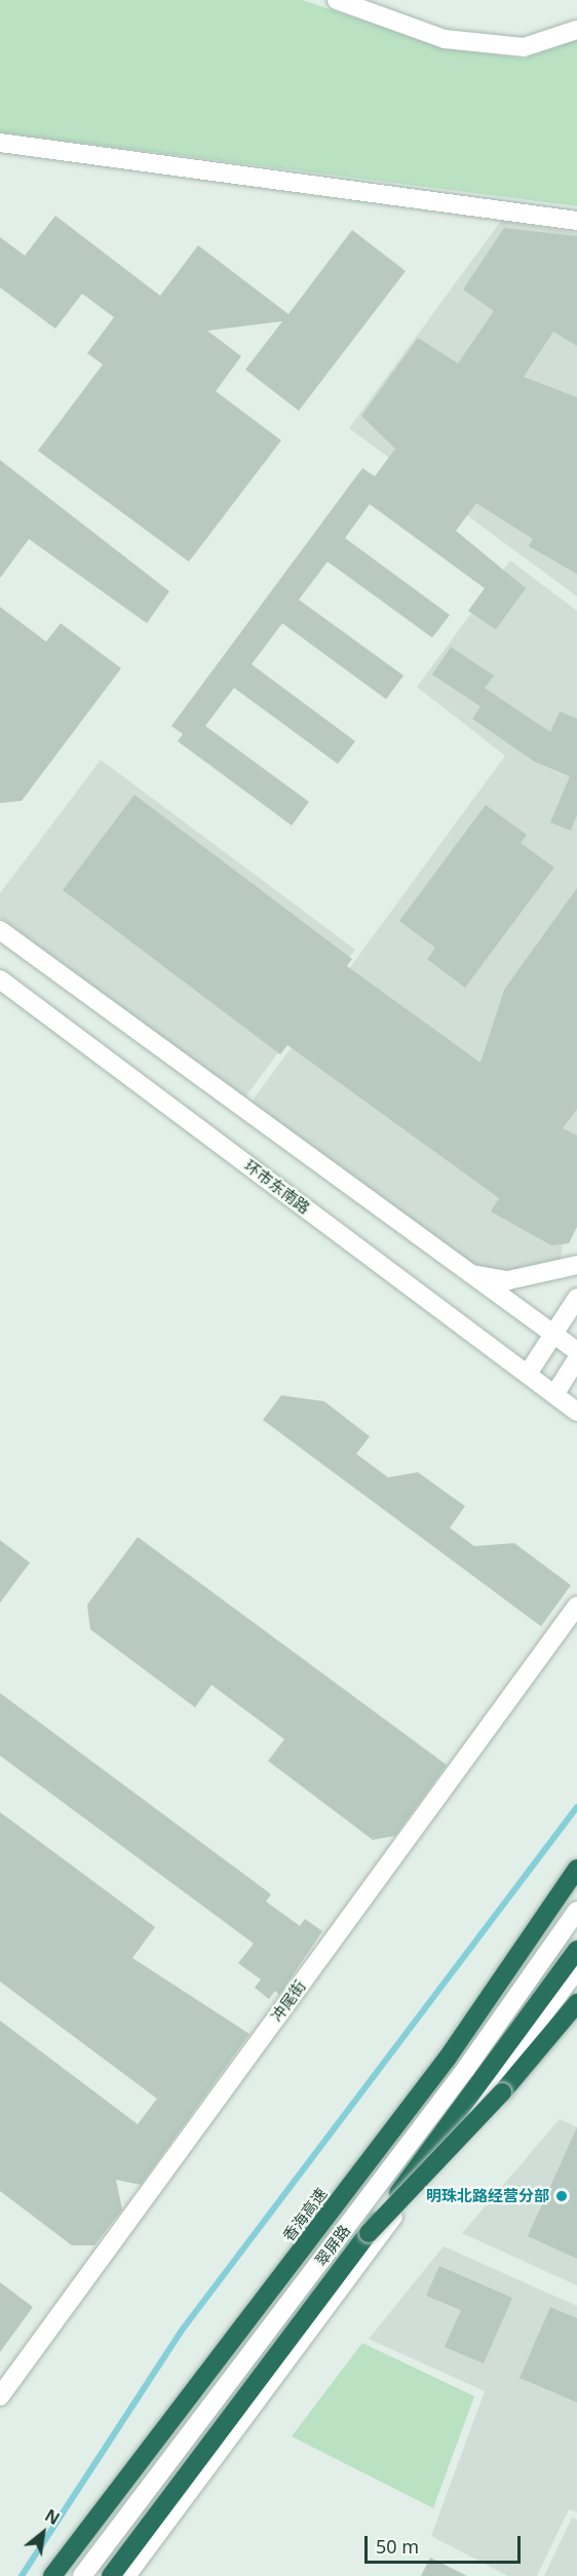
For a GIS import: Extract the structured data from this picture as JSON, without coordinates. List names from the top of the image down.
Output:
{
  "streets": {
    "highway": ["香海高速"],
    "main road": ["环市东南路", "冲尾街", "翠屏路"]
  },
  "places": ["明珠北路经营分部"],
  "scale_bar": "50 m",
  "north": "top right"
}
